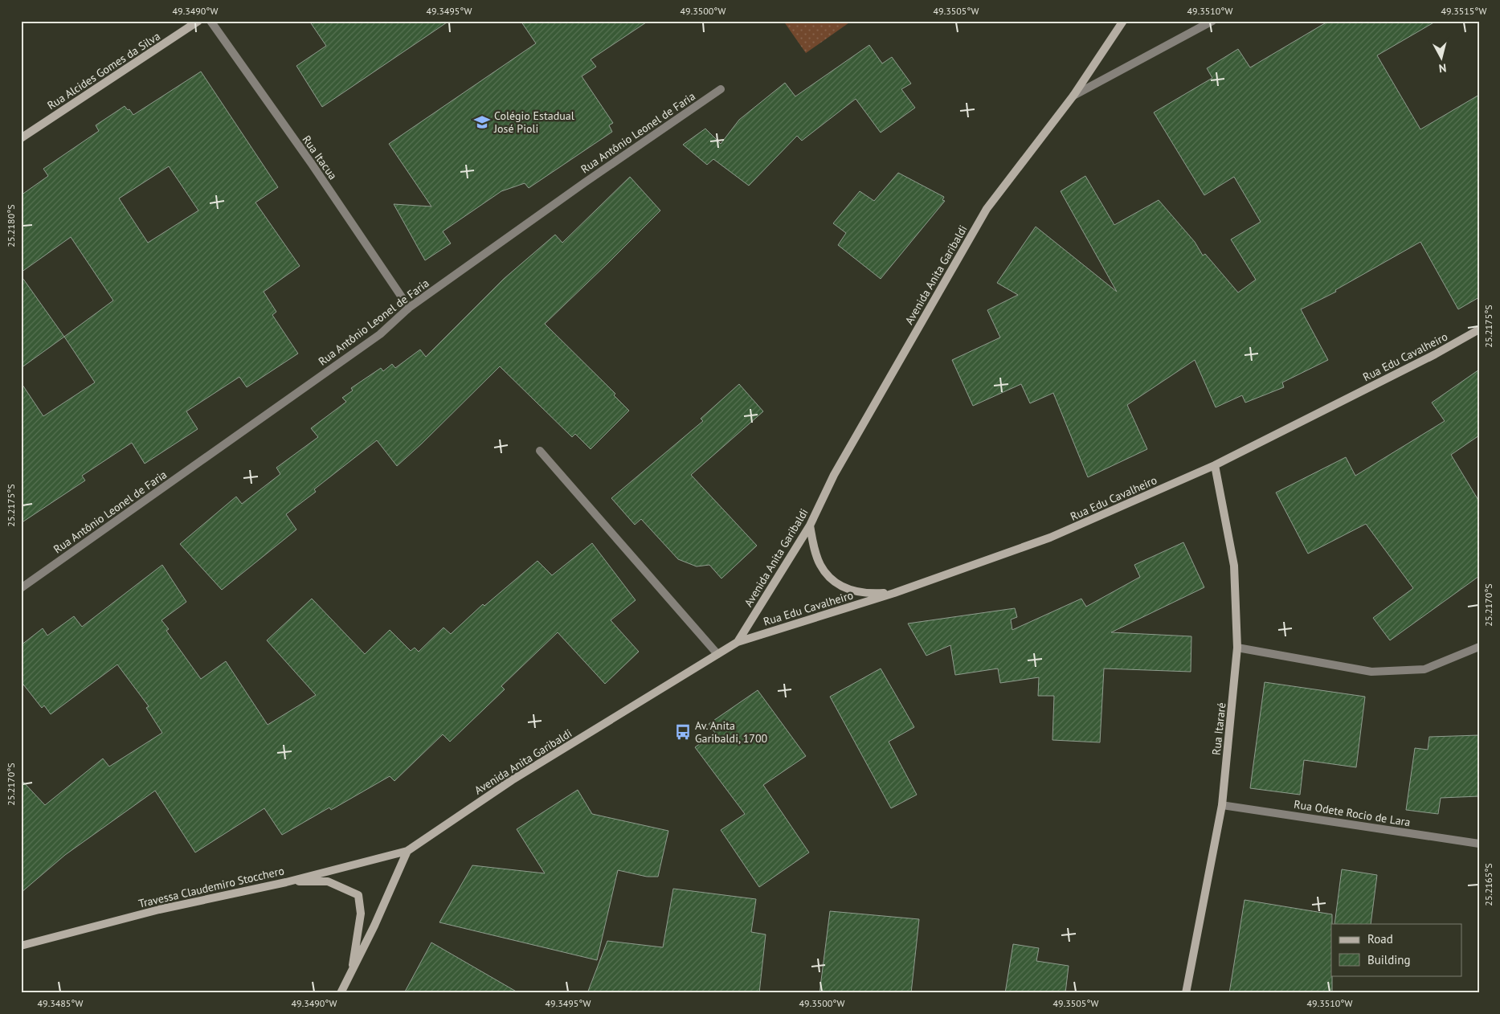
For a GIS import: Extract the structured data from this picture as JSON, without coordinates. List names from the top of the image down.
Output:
{
  "streets": {
    "street": [
      "Rua Alcides Gomes da Silva",
      "Rua Antônio Leonel de Faria",
      "Rua Itacua",
      "Avenida Anita Garibaldi",
      "Rua Edu Cavalheiro",
      "Rua Itararé",
      "Rua Odete Rocio de Lara",
      "Travessa Claudemiro Stocchero"
    ]
  },
  "crossings": [
    ["Rua Antônio Leonel de Faria", "Rua Itacua"],
    ["Avenida Anita Garibaldi", "Rua Edu Cavalheiro"],
    ["Avenida Anita Garibaldi", "Travessa Claudemiro Stocchero"],
    ["Rua Edu Cavalheiro", "Rua Itararé"],
    ["Rua Itararé", "Rua Odete Rocio de Lara"]
  ],
  "places": {
    "school or university": ["Colégio Estadual José Pioli"],
    "bus stop": ["Av. Anita Garibaldi, 1700"]
  },
  "legend": ["Road", "Building"],
  "north": "bottom",
  "coordinates": [
    "49.3490°W",
    "49.3495°W",
    "49.3500°W",
    "49.3505°W",
    "49.3510°W",
    "49.3515°W",
    "25.2180°S",
    "25.2175°S",
    "25.2170°S",
    "25.2165°S",
    "49.3485°W"
  ]
}
